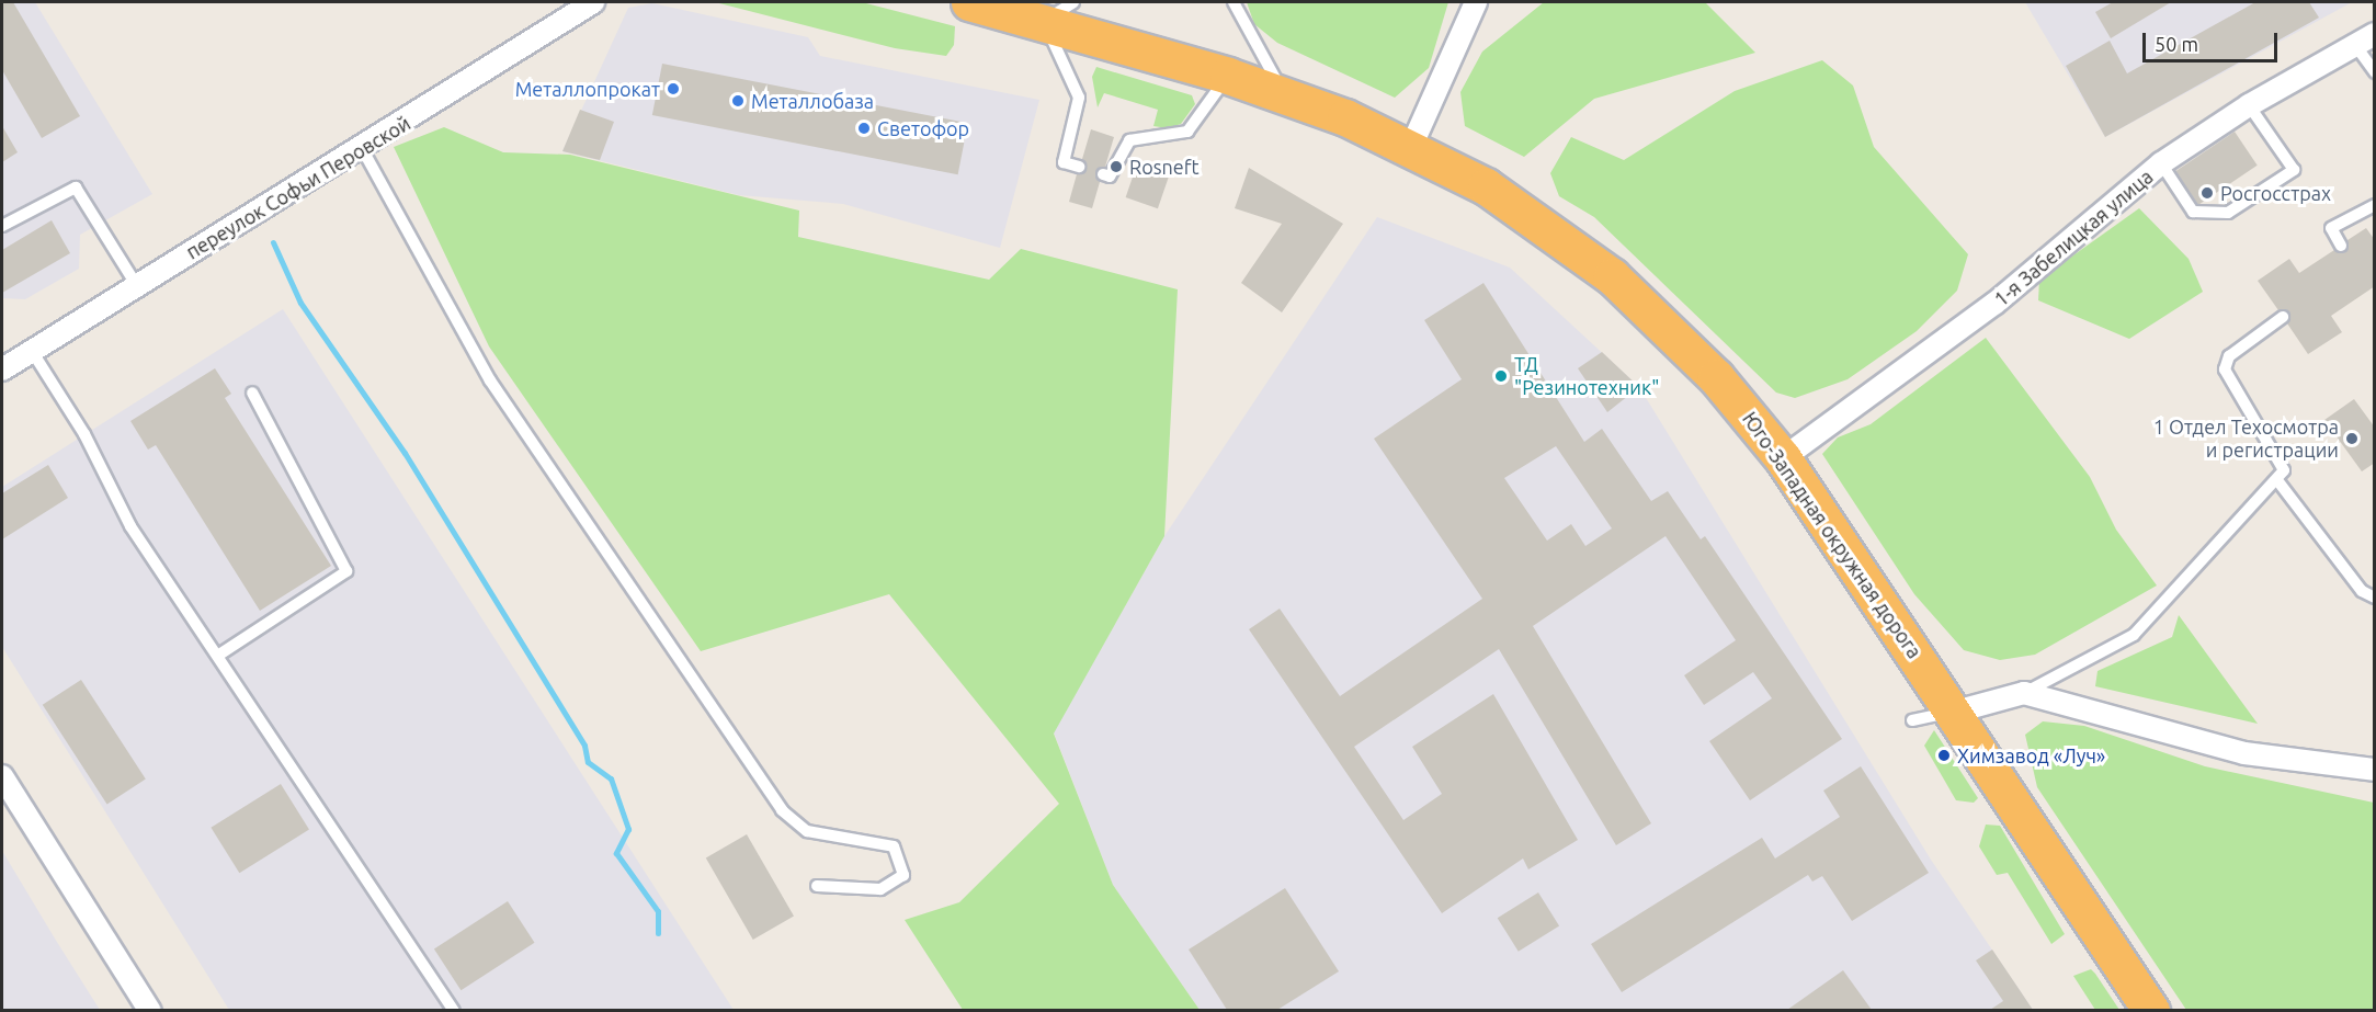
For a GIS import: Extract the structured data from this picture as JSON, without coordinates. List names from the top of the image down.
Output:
{
  "streets": {
    "highway": ["Юго-Западная окружная дорога"],
    "street": ["переулок Софьи Перовской", "1-я Забелицкая улица"]
  },
  "crossings": [
    ["1-я Забелицкая улица", "Юго-Западная окружная дорога"]
  ],
  "places": [
    "Металлопрокат",
    "Металлобаза",
    "Светофор",
    "Rosneft",
    "Росгосстрах",
    "ТД \"Резинотехник\"",
    "1 Отдел Техосмотра и регистрации",
    "Химзавод «Луч»"
  ],
  "scale_bar": "50 m"
}
